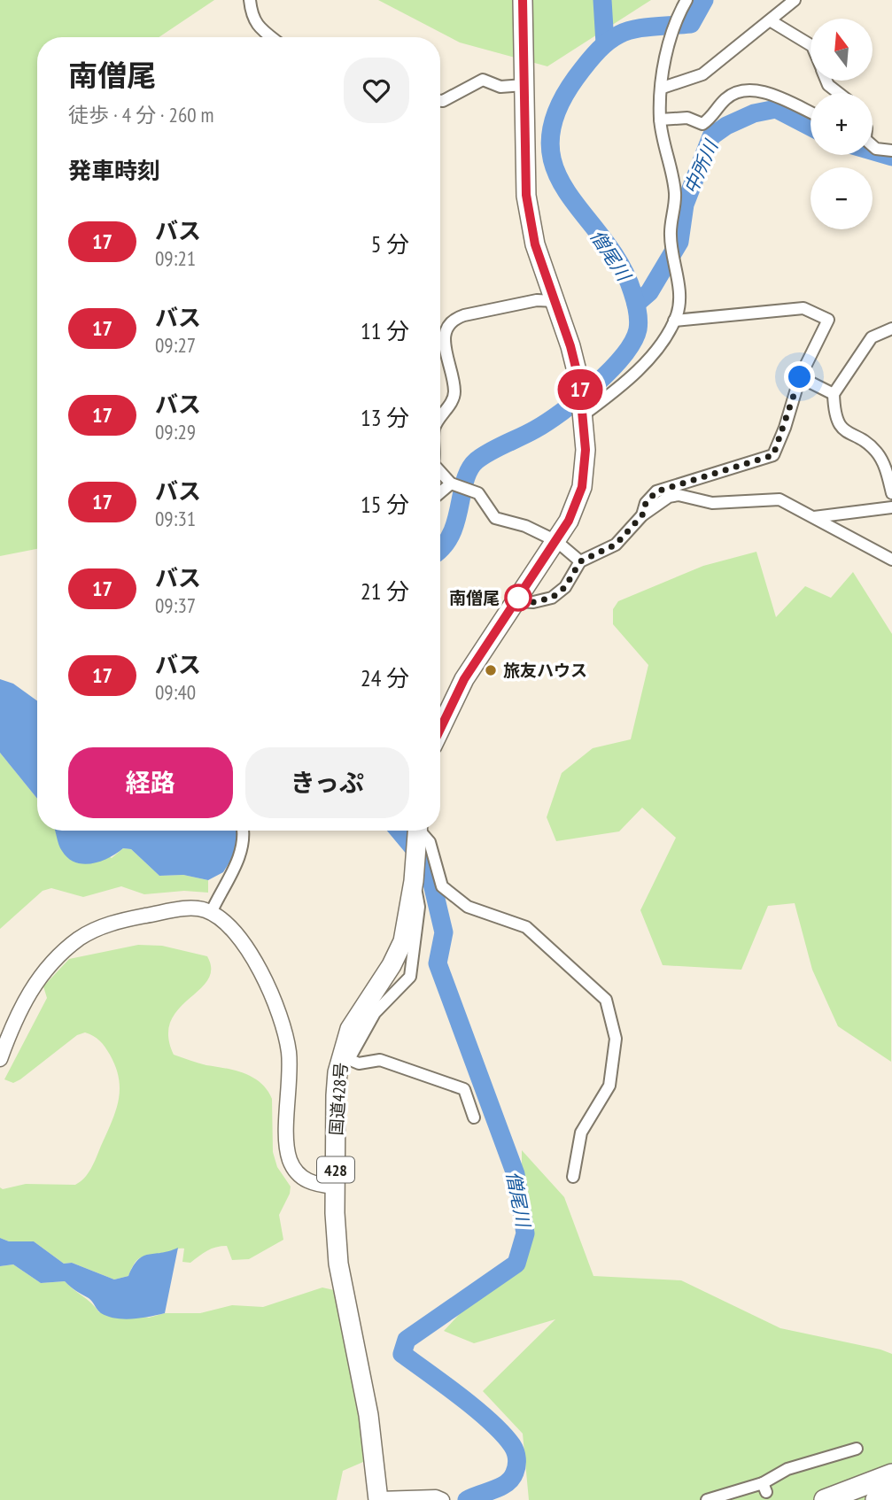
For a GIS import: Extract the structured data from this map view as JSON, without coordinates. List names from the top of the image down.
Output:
{
  "streets": {
    "highway": ["国道428号", "428"]
  },
  "water": ["中所川", "僧尾川"],
  "places": ["南僧尾", "旅友ハウス"],
  "lines": ["bus line 17"],
  "north": "top",
  "page": {
    "on_map": "17",
    "map_buttons": ["+", "−"],
    "heading": [
      ["南僧尾", "徒歩 · 4 分 · 260 m"],
      "発車時刻"
    ],
    "list": [
      {
        "mark": "17",
        "name": "バス",
        "note": "09:21",
        "value": "5 分"
      },
      {
        "mark": "17",
        "name": "バス",
        "note": "09:27",
        "value": "11 分"
      },
      {
        "mark": "17",
        "name": "バス",
        "note": "09:29",
        "value": "13 分"
      },
      {
        "mark": "17",
        "name": "バス",
        "note": "09:31",
        "value": "15 分"
      },
      {
        "mark": "17",
        "name": "バス",
        "note": "09:37",
        "value": "21 分"
      },
      {
        "mark": "17",
        "name": "バス",
        "note": "09:40",
        "value": "24 分"
      }
    ],
    "buttons": ["経路", "きっぷ"]
  }
}
